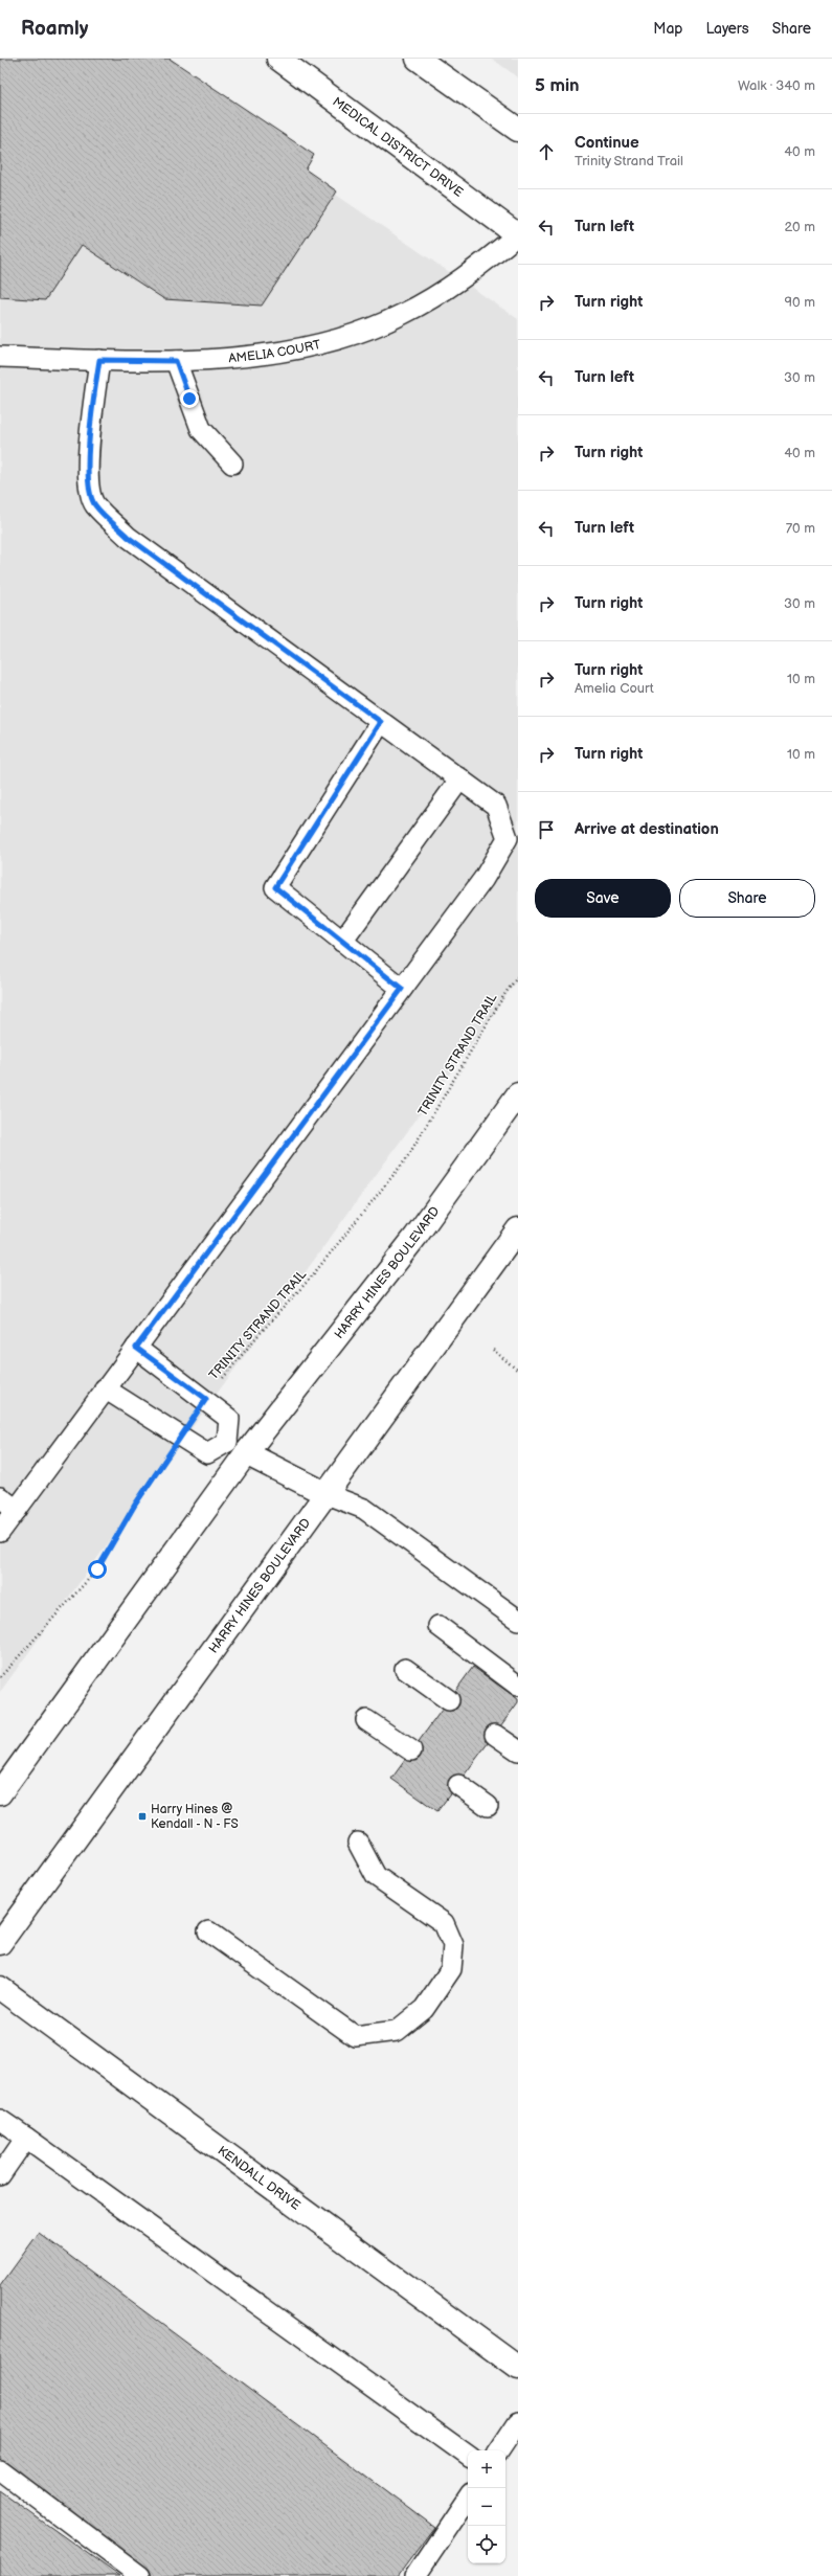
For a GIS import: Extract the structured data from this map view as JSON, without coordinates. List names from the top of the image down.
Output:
{
  "streets": {
    "main road": ["MEDICAL DISTRICT DRIVE", "HARRY HINES BOULEVARD", "KENDALL DRIVE"],
    "lane": ["AMELIA COURT"],
    "path": ["TRINITY STRAND TRAIL"]
  },
  "crossings": [
    ["MEDICAL DISTRICT DRIVE", "AMELIA COURT"]
  ],
  "places": {
    "transit": ["Harry Hines @ Kendall - N - FS"]
  },
  "page": {
    "header": "Roamly",
    "nav": ["Map", "Layers", "Share"],
    "heading": ["5 min", "Walk · 340 m"],
    "list": [
      ["Continue", "Trinity Strand Trail", "40 m"],
      ["Turn left", "20 m"],
      ["Turn right", "90 m"],
      ["Turn left", "30 m"],
      ["Turn right", "40 m"],
      ["Turn left", "70 m"],
      ["Turn right", "30 m"],
      ["Turn right", "Amelia Court", "10 m"],
      ["Turn right", "10 m"],
      "Arrive at destination"
    ],
    "buttons": ["Save", "Share"],
    "map_buttons": ["+", "−"]
  }
}
